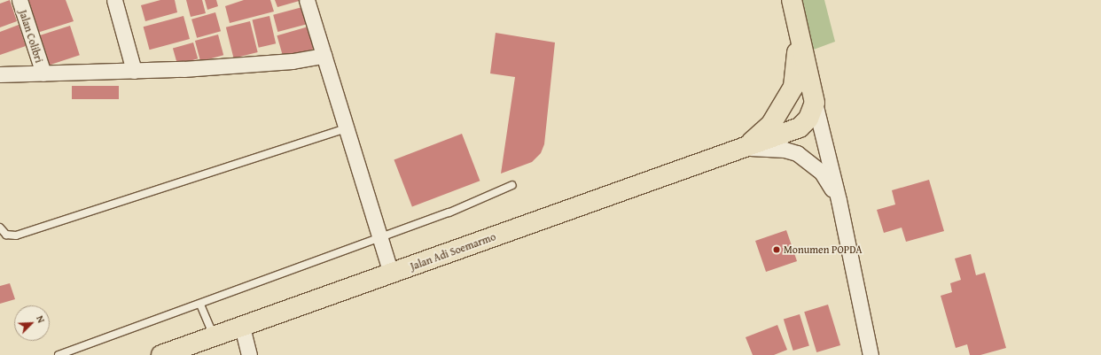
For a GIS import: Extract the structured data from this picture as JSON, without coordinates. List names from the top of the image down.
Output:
{
  "streets": {
    "highway": ["Jalan Adi Soemarmo"],
    "street": ["Jalan Colibri"]
  },
  "places": ["Monumen POPDA"],
  "north": "top right"
}
